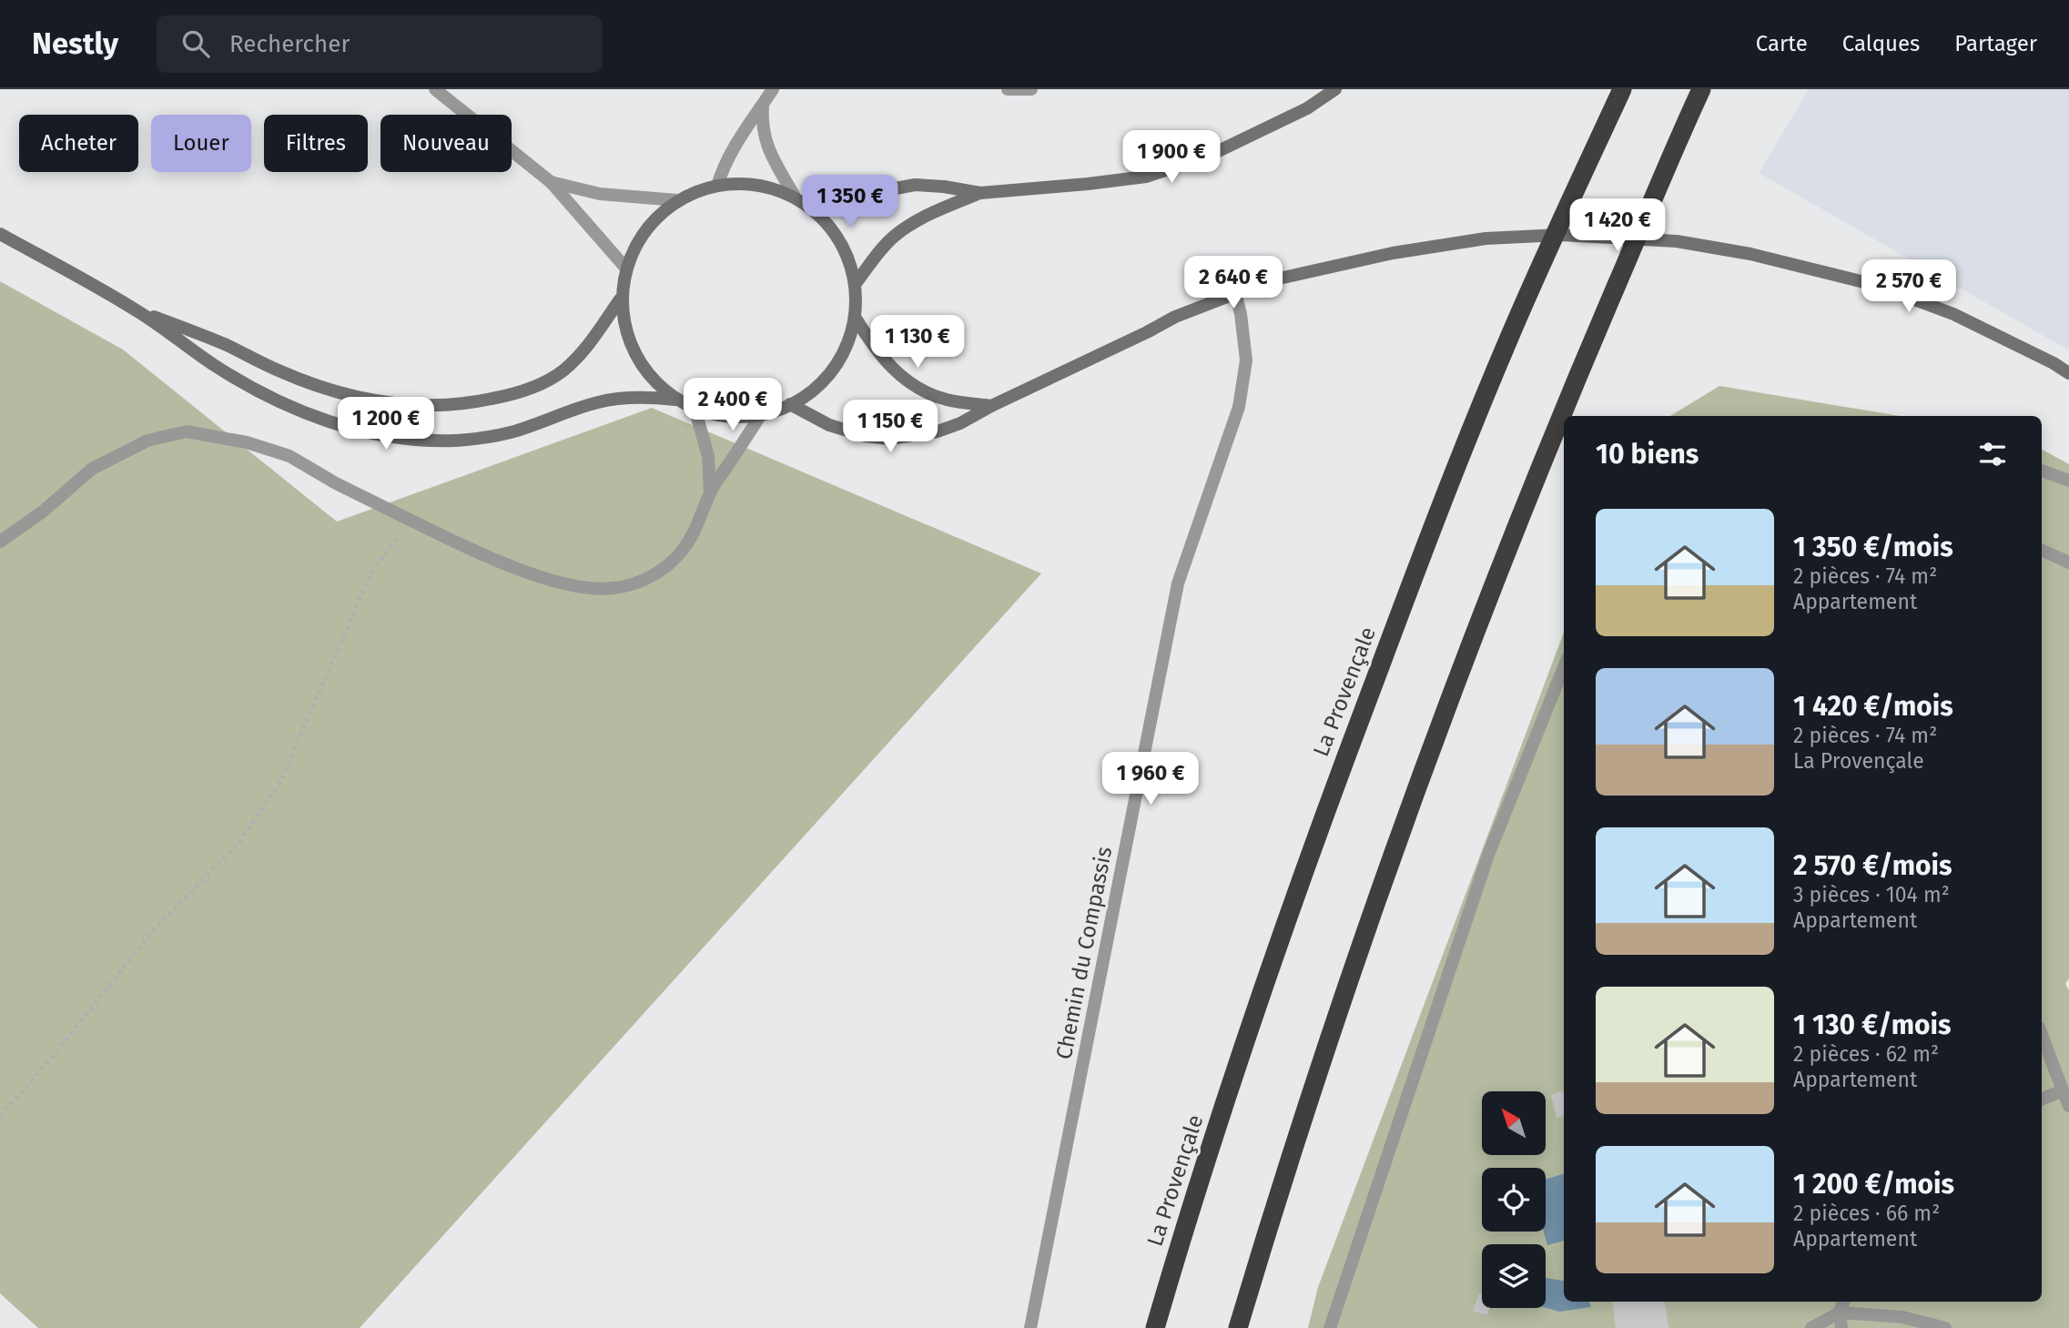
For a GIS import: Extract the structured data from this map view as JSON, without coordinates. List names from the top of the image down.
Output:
{
  "streets": {
    "highway": ["La Provençale"],
    "street": ["Chemin du Compassis"]
  },
  "north": "top left",
  "page": {
    "header": "Nestly",
    "search": "Rechercher",
    "nav": ["Carte", "Calques", "Partager"],
    "chip": [
      "Acheter",
      "Louer",
      "Filtres",
      "Nouveau"
    ],
    "price": [
      "1 900 €",
      "1 350 €",
      "1 420 €",
      "2 640 €",
      "2 570 €",
      "1 130 €",
      "2 400 €",
      "1 200 €",
      "1 150 €",
      "1 960 €"
    ],
    "heading": "10 biens",
    "list": [
      {
        "name": "1 350 €/mois",
        "note": "2 pièces · 74 m² · Appartement"
      },
      {
        "name": "1 420 €/mois",
        "note": "2 pièces · 74 m² · La Provençale"
      },
      {
        "name": "2 570 €/mois",
        "note": "3 pièces · 104 m² · Appartement"
      },
      {
        "name": "1 130 €/mois",
        "note": "2 pièces · 62 m² · Appartement"
      },
      {
        "name": "1 200 €/mois",
        "note": "2 pièces · 66 m² · Appartement"
      }
    ]
  }
}
